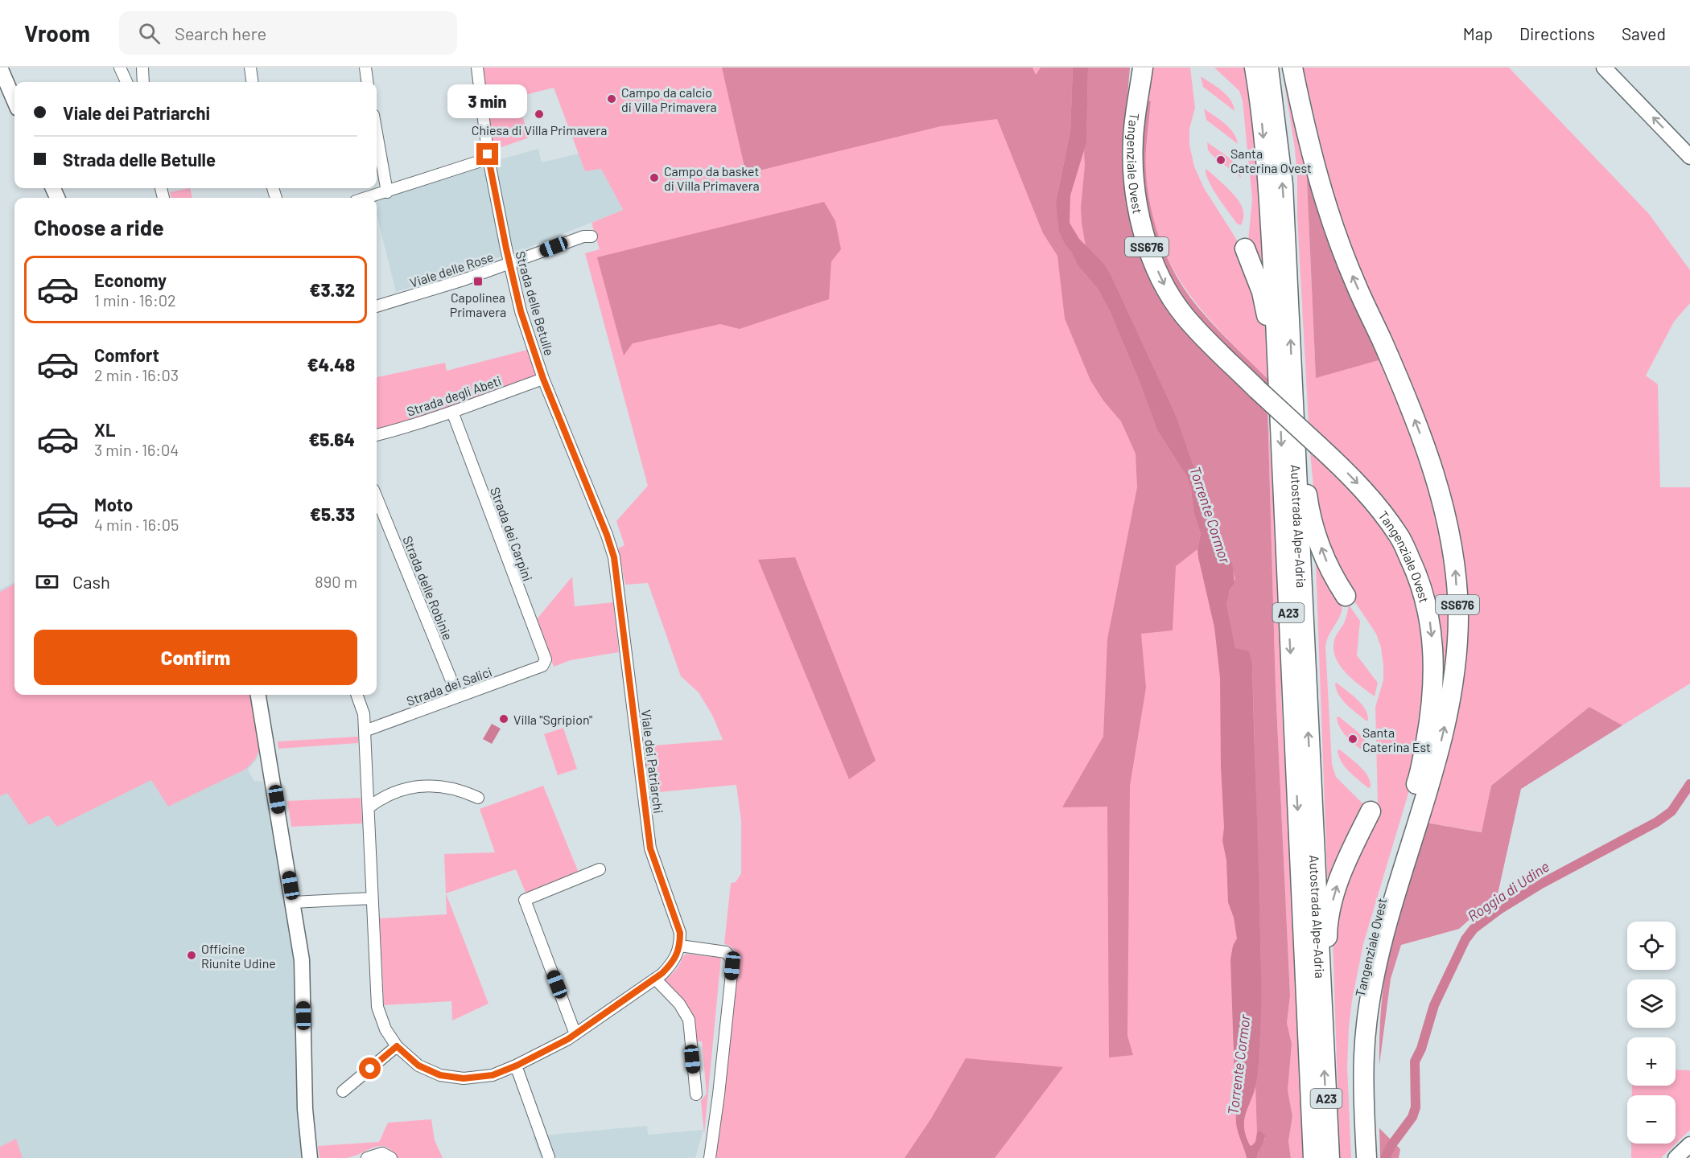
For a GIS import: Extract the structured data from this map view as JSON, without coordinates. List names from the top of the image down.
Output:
{
  "streets": {
    "highway": [
      "Tangenziale Ovest",
      "SS676",
      "Autostrada Alpe-Adria",
      "A23"
    ],
    "street": [
      "Viale delle Rose",
      "Strada delle Betulle",
      "Strada degli Abeti",
      "Strada dei Carpini",
      "Strada delle Robinie",
      "Strada dei Salici",
      "Viale dei Patriarchi"
    ]
  },
  "crossings": [
    ["Viale delle Rose", "Strada delle Betulle"],
    ["Strada delle Betulle", "Strada degli Abeti"],
    ["Strada delle Betulle", "Viale dei Patriarchi"],
    ["Strada degli Abeti", "Strada dei Carpini"],
    ["Strada dei Carpini", "Strada dei Salici"],
    ["Strada delle Robinie", "Strada dei Salici"]
  ],
  "water": ["Torrente Cormor", "Roggia di Udine"],
  "places": {
    "other": [
      "Campo da calcio di Villa Primavera",
      "Chiesa di Villa Primavera",
      "Santa Caterina Ovest",
      "Campo da basket di Villa Primavera",
      "Villa \"Sgripion\"",
      "Santa Caterina Est",
      "Officine Riunite Udine"
    ],
    "transit": ["Capolinea Primavera"]
  },
  "page": {
    "header": "Vroom",
    "search": "Search here",
    "nav": ["Map", "Directions", "Saved"],
    "banner": ["Viale dei Patriarchi", "Strada delle Betulle"],
    "bubble": "3 min",
    "heading": "Choose a ride",
    "list": [
      {
        "name": "Economy",
        "note": "1 min · 16:02",
        "value": "€3.32"
      },
      {
        "name": "Comfort",
        "note": "2 min · 16:03",
        "value": "€4.48"
      },
      {
        "name": "XL",
        "note": "3 min · 16:04",
        "value": "€5.64"
      },
      {
        "name": "Moto",
        "note": "4 min · 16:05",
        "value": "€5.33"
      }
    ],
    "pay": ["Cash", "890 m"],
    "buttons": "Confirm",
    "map_buttons": ["+", "−"]
  }
}
